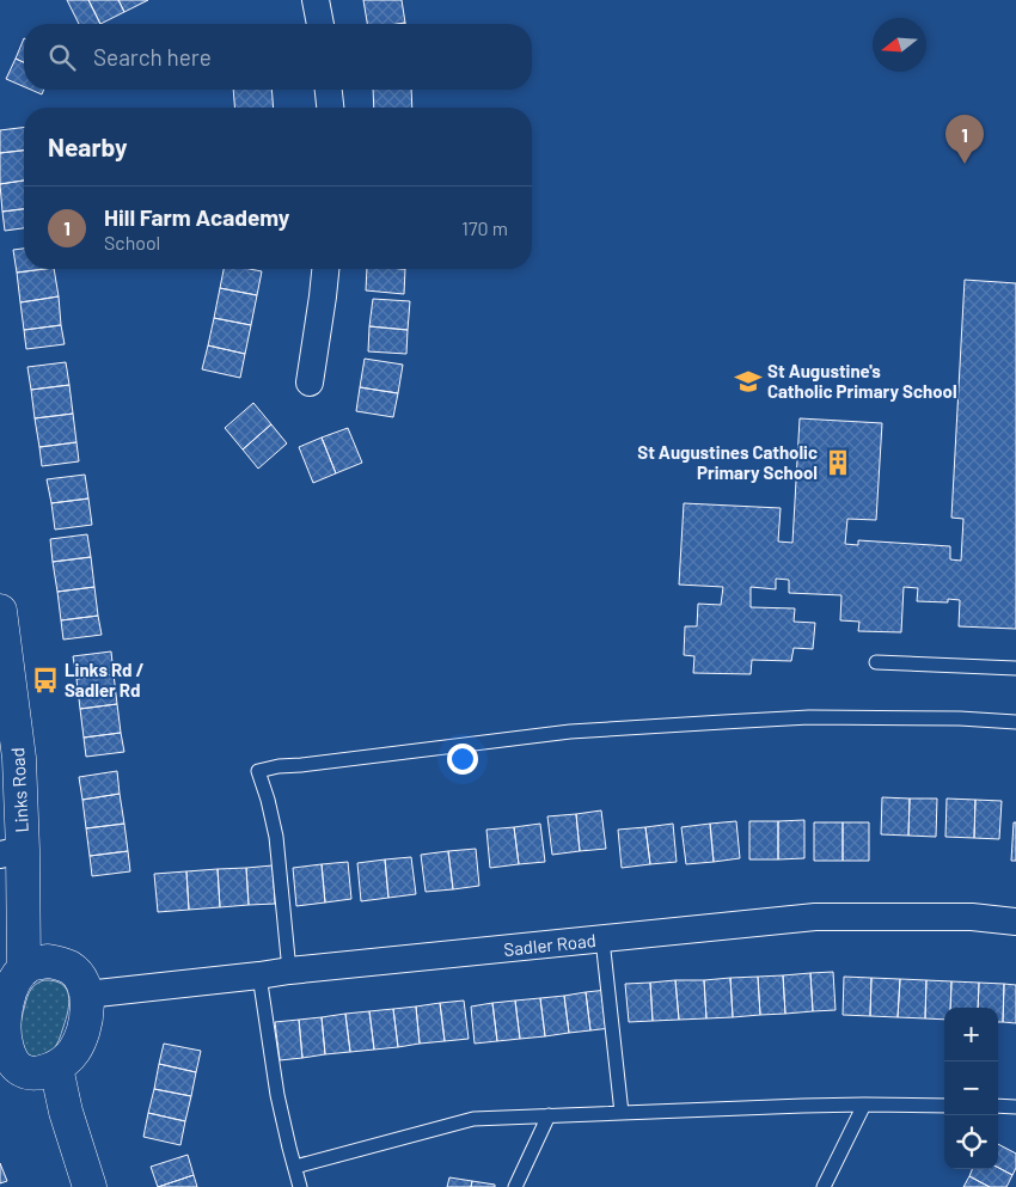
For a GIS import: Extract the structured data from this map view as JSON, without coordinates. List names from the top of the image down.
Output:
{
  "streets": {
    "street": ["Links Road", "Sadler Road"]
  },
  "crossings": [
    ["Links Road", "Sadler Road"]
  ],
  "places": {
    "school or university": ["St Augustine's Catholic Primary School"],
    "building": ["St Augustines Catholic Primary School"],
    "bus stop": ["Links Rd / Sadler Rd"]
  },
  "north": "left",
  "page": {
    "search": "Search here",
    "heading": "Nearby",
    "pins": "1",
    "list": [
      {
        "mark": "1",
        "name": "Hill Farm Academy",
        "note": "School",
        "value": "170 m"
      }
    ],
    "map_buttons": ["+", "−"]
  }
}
